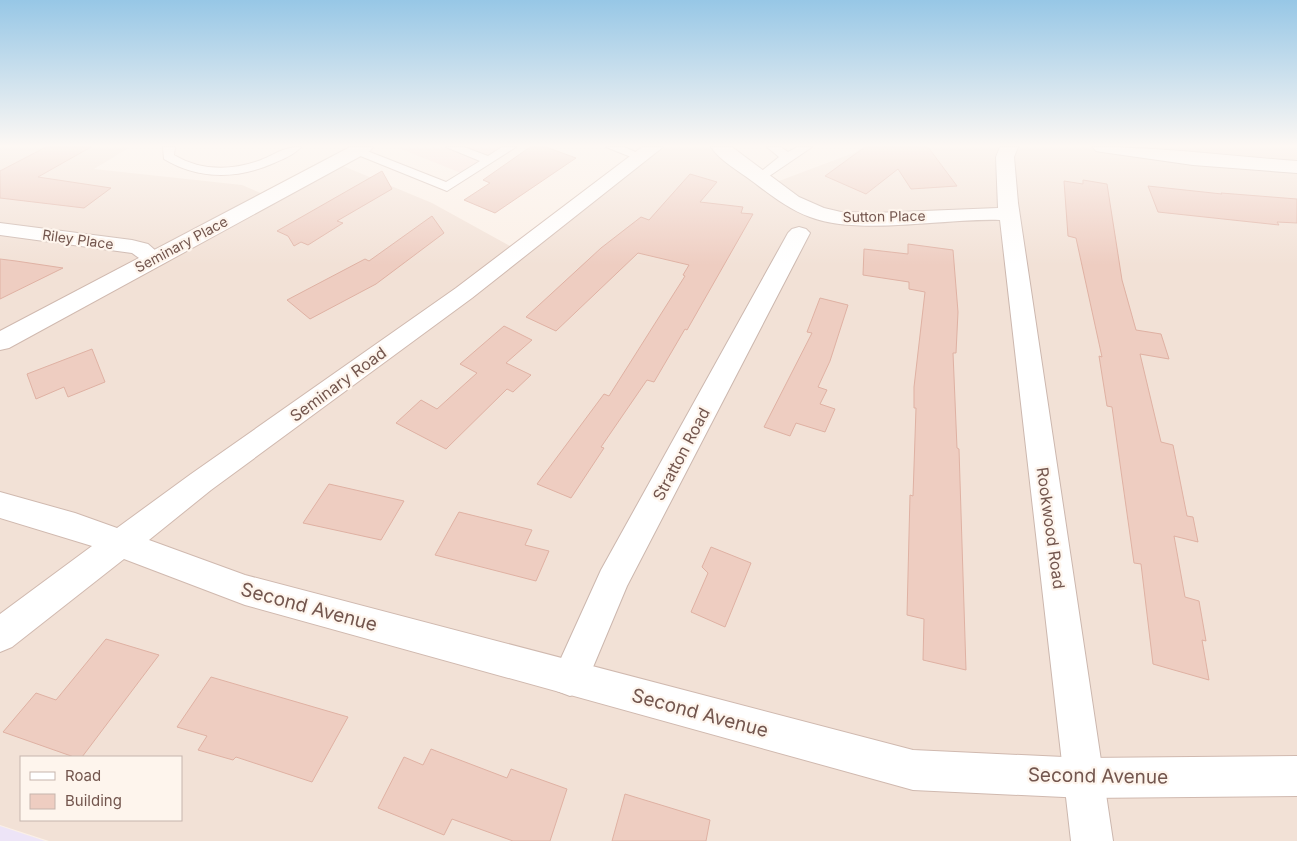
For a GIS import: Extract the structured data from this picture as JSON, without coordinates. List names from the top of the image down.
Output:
{
  "streets": {
    "street": [
      "Sutton Place",
      "Riley Place",
      "Seminary Place",
      "Seminary Road",
      "Stratton Road",
      "Rookwood Road",
      "Second Avenue"
    ]
  },
  "crossings": [
    ["Sutton Place", "Rookwood Road"],
    ["Riley Place", "Seminary Place"],
    ["Seminary Road", "Second Avenue"],
    ["Stratton Road", "Second Avenue"],
    ["Rookwood Road", "Second Avenue"]
  ],
  "legend": ["Road", "Building"]
}
